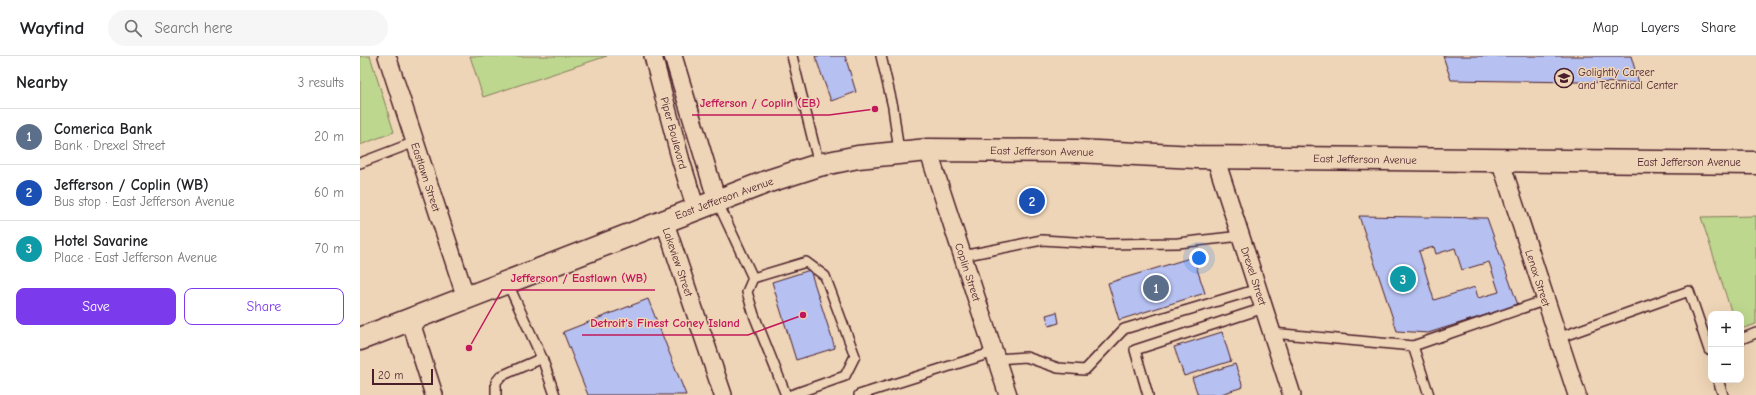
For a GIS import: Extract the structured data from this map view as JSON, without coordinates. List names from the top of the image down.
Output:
{
  "streets": {
    "main road": ["East Jefferson Avenue"],
    "street": [
      "Piper Boulevard",
      "Eastlawn Street",
      "Lakeview Street",
      "Coplin Street",
      "Drexel Street",
      "Lenox Street"
    ]
  },
  "crossings": [
    ["Piper Boulevard", "East Jefferson Avenue"],
    ["East Jefferson Avenue", "Eastlawn Street"],
    ["East Jefferson Avenue", "Lakeview Street"],
    ["East Jefferson Avenue", "Coplin Street"],
    ["East Jefferson Avenue", "Drexel Street"],
    ["East Jefferson Avenue", "Lenox Street"]
  ],
  "places": {
    "school or university": ["Golightly Career and Technical Center"],
    "other": ["Jefferson / Coplin (EB)", "Detroit's Finest Coney Island", "Jefferson / Eastlawn (WB)"]
  },
  "scale_bar": "20 m",
  "page": {
    "header": "Wayfind",
    "search": "Search here",
    "nav": ["Map", "Layers", "Share"],
    "heading": ["Nearby", "3 results"],
    "list": [
      {
        "mark": "1",
        "name": "Comerica Bank",
        "note": "Bank · Drexel Street",
        "value": "20 m"
      },
      {
        "mark": "2",
        "name": "Jefferson / Coplin (WB)",
        "note": "Bus stop · East Jefferson Avenue",
        "value": "60 m"
      },
      {
        "mark": "3",
        "name": "Hotel Savarine",
        "note": "Place · East Jefferson Avenue",
        "value": "70 m"
      }
    ],
    "pins": ["2", "3", "1"],
    "buttons": ["Save", "Share"],
    "map_buttons": ["+", "−"],
    "scale": "20 m"
  }
}
